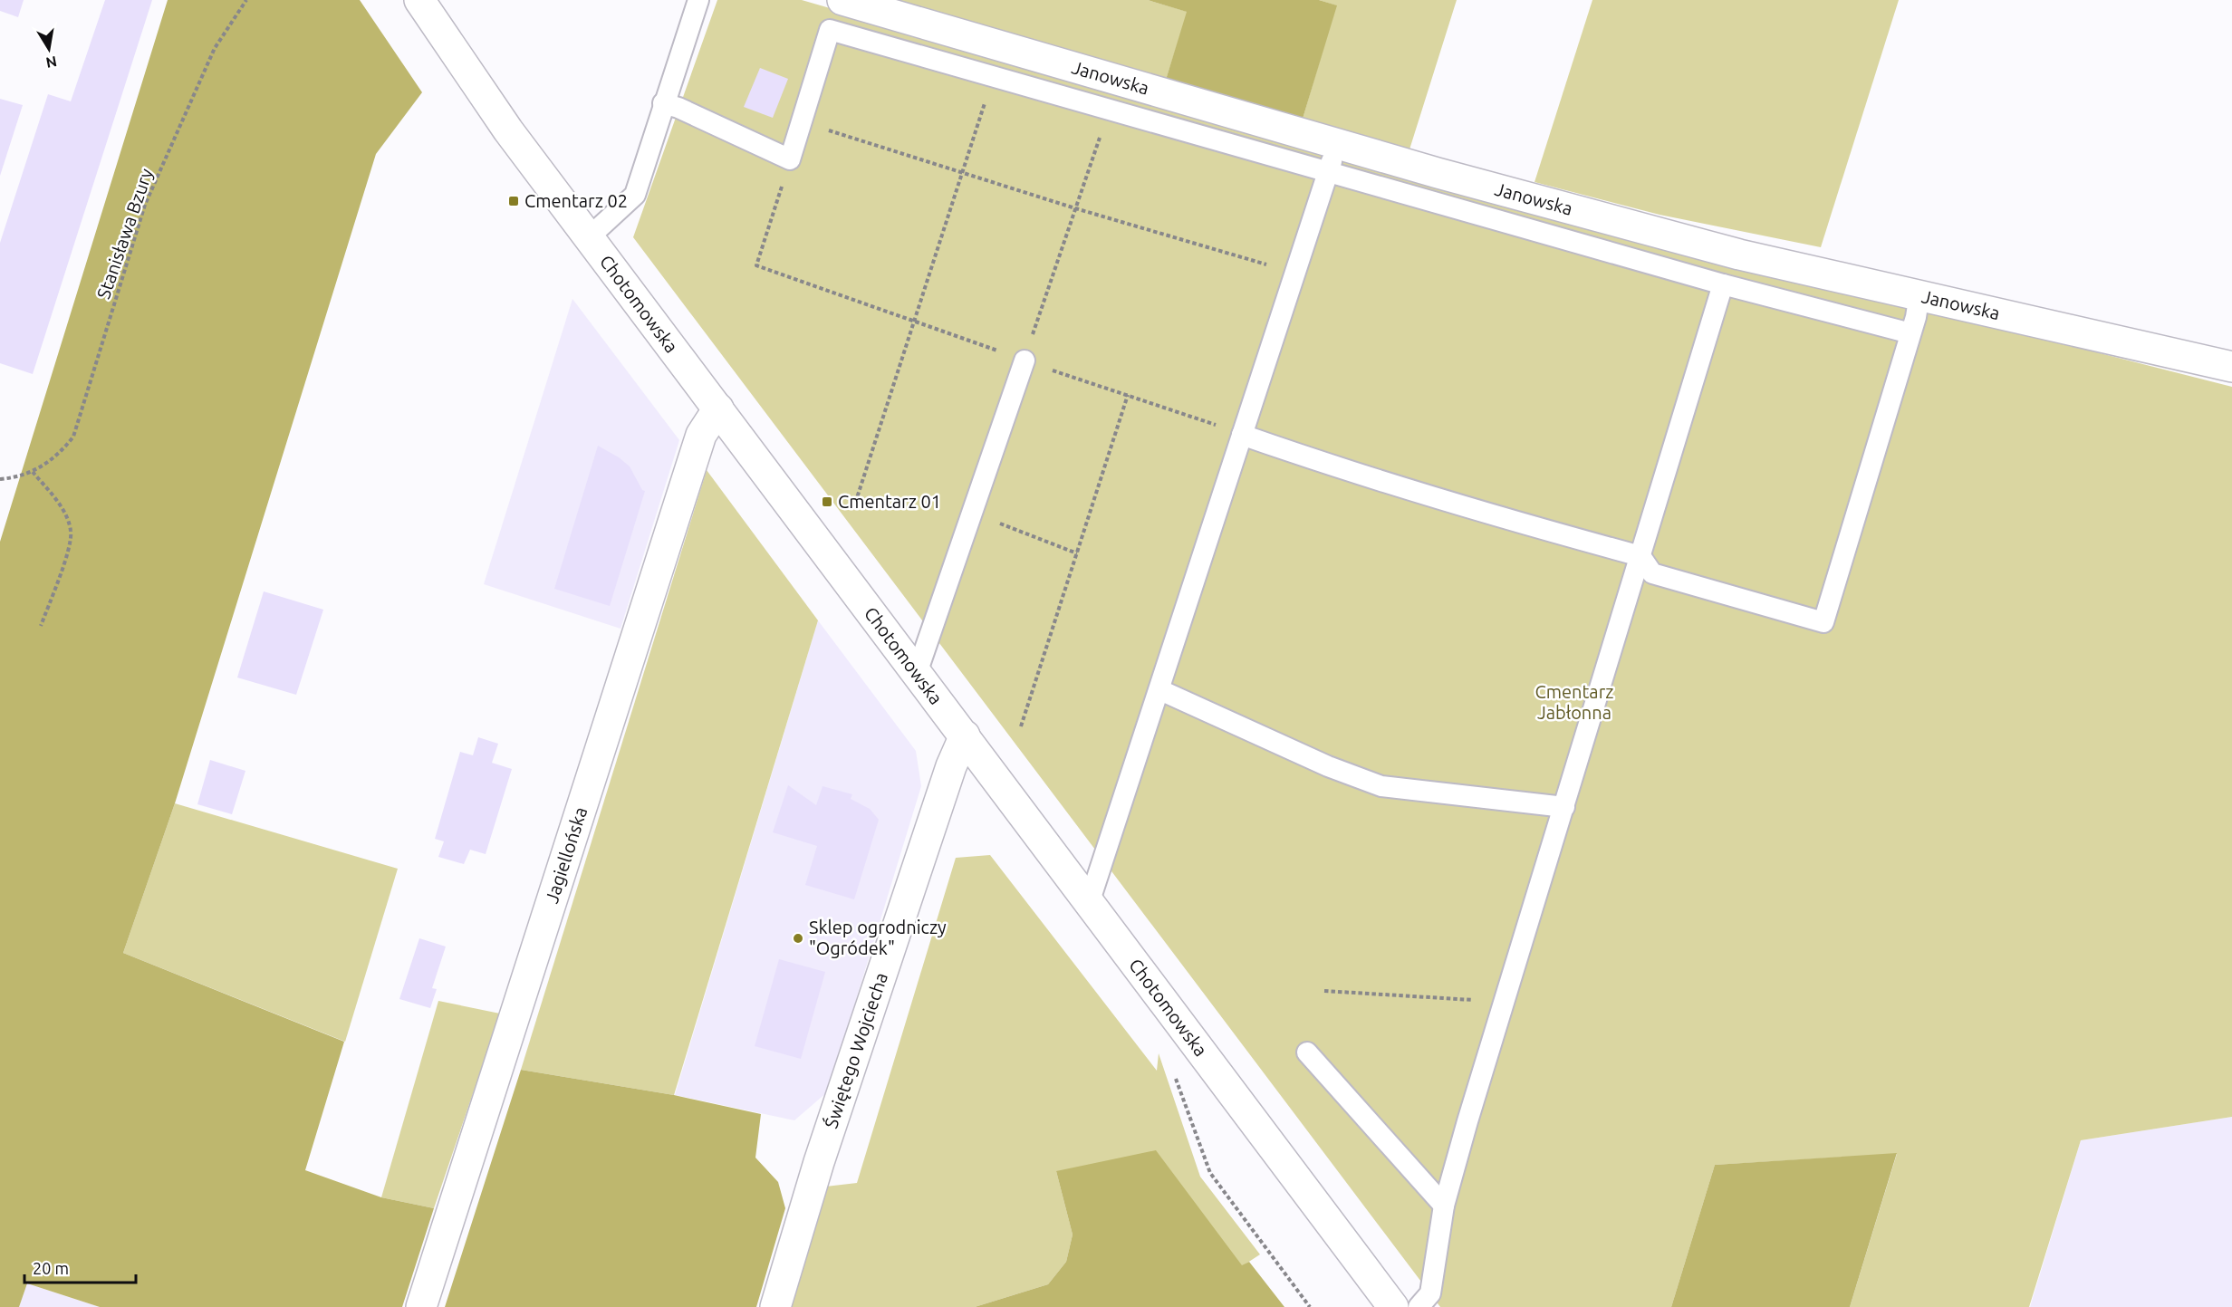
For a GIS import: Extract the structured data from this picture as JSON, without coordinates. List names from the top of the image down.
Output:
{
  "streets": {
    "street": [
      "Janowska",
      "Chotomowska",
      "Jagiellońska",
      "Świętego Wojciecha"
    ],
    "path": ["Stanisława Bzury"]
  },
  "crossings": [
    ["Chotomowska", "Jagiellońska"],
    ["Chotomowska", "Świętego Wojciecha"]
  ],
  "parks": ["Cmentarz Jabłonna"],
  "places": {
    "transit": ["Cmentarz 02", "Cmentarz 01"],
    "other": ["Sklep ogrodniczy \"Ogródek\""]
  },
  "scale_bar": "20 m",
  "north": "bottom"
}
